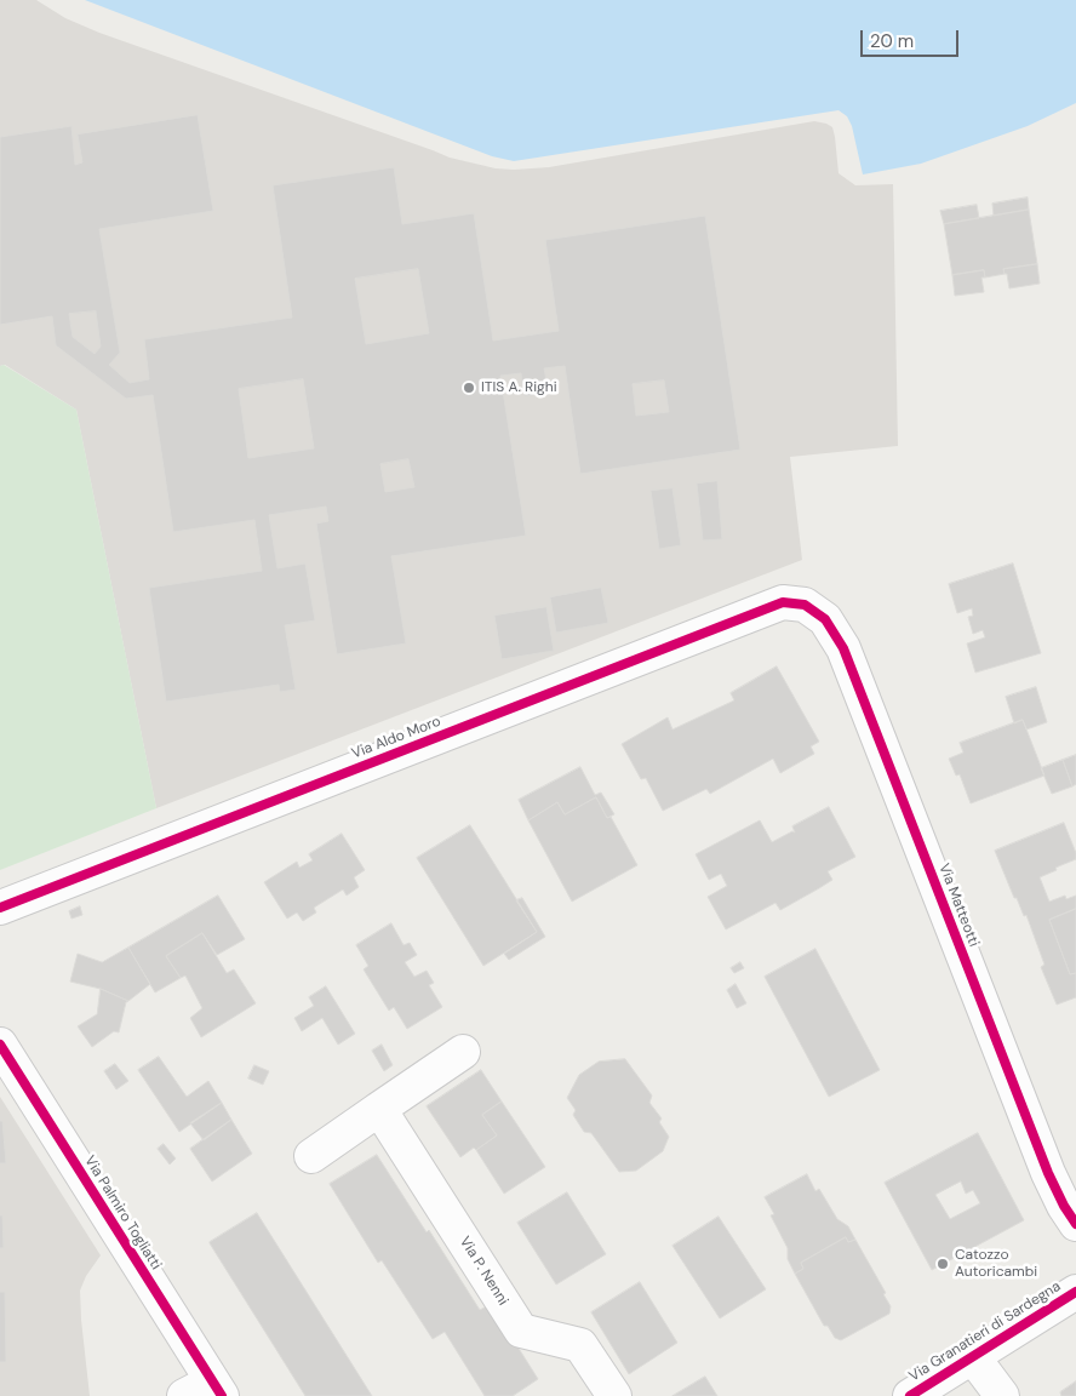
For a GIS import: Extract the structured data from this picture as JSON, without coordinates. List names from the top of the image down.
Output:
{
  "streets": {
    "street": [
      "Via Aldo Moro",
      "Via Matteotti",
      "Via Palmiro Togliatti",
      "Via P. Nenni",
      "Via Granatieri di Sardegna"
    ]
  },
  "crossings": [
    ["Via Aldo Moro", "Via Matteotti"]
  ],
  "places": ["ITIS A. Righi", "Catozzo Autoricambi"],
  "scale_bar": "20 m"
}
